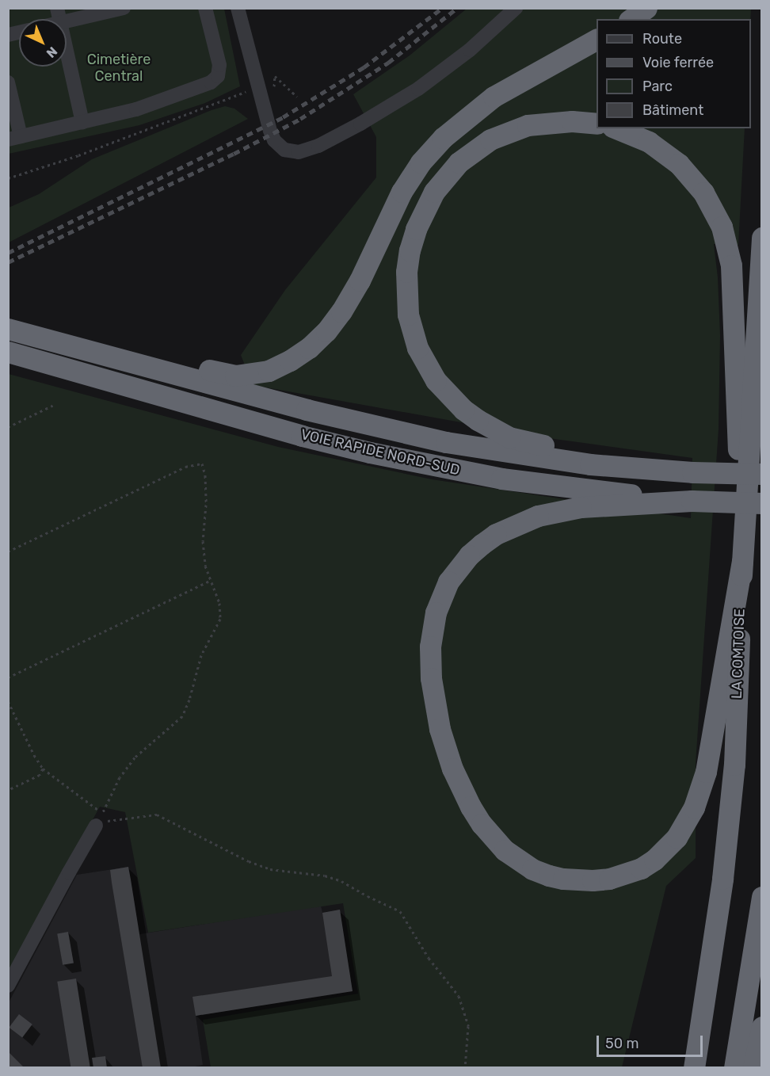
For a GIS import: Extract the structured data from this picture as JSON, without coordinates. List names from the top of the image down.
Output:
{
  "streets": {
    "highway": ["VOIE RAPIDE NORD-SUD", "LA COMTOISE"]
  },
  "crossings": [
    ["VOIE RAPIDE NORD-SUD", "LA COMTOISE"]
  ],
  "parks": ["Cimetière Central"],
  "legend": [
    "Route",
    "Voie ferrée",
    "Parc",
    "Bâtiment"
  ],
  "scale_bar": "50 m",
  "north": "bottom right"
}
